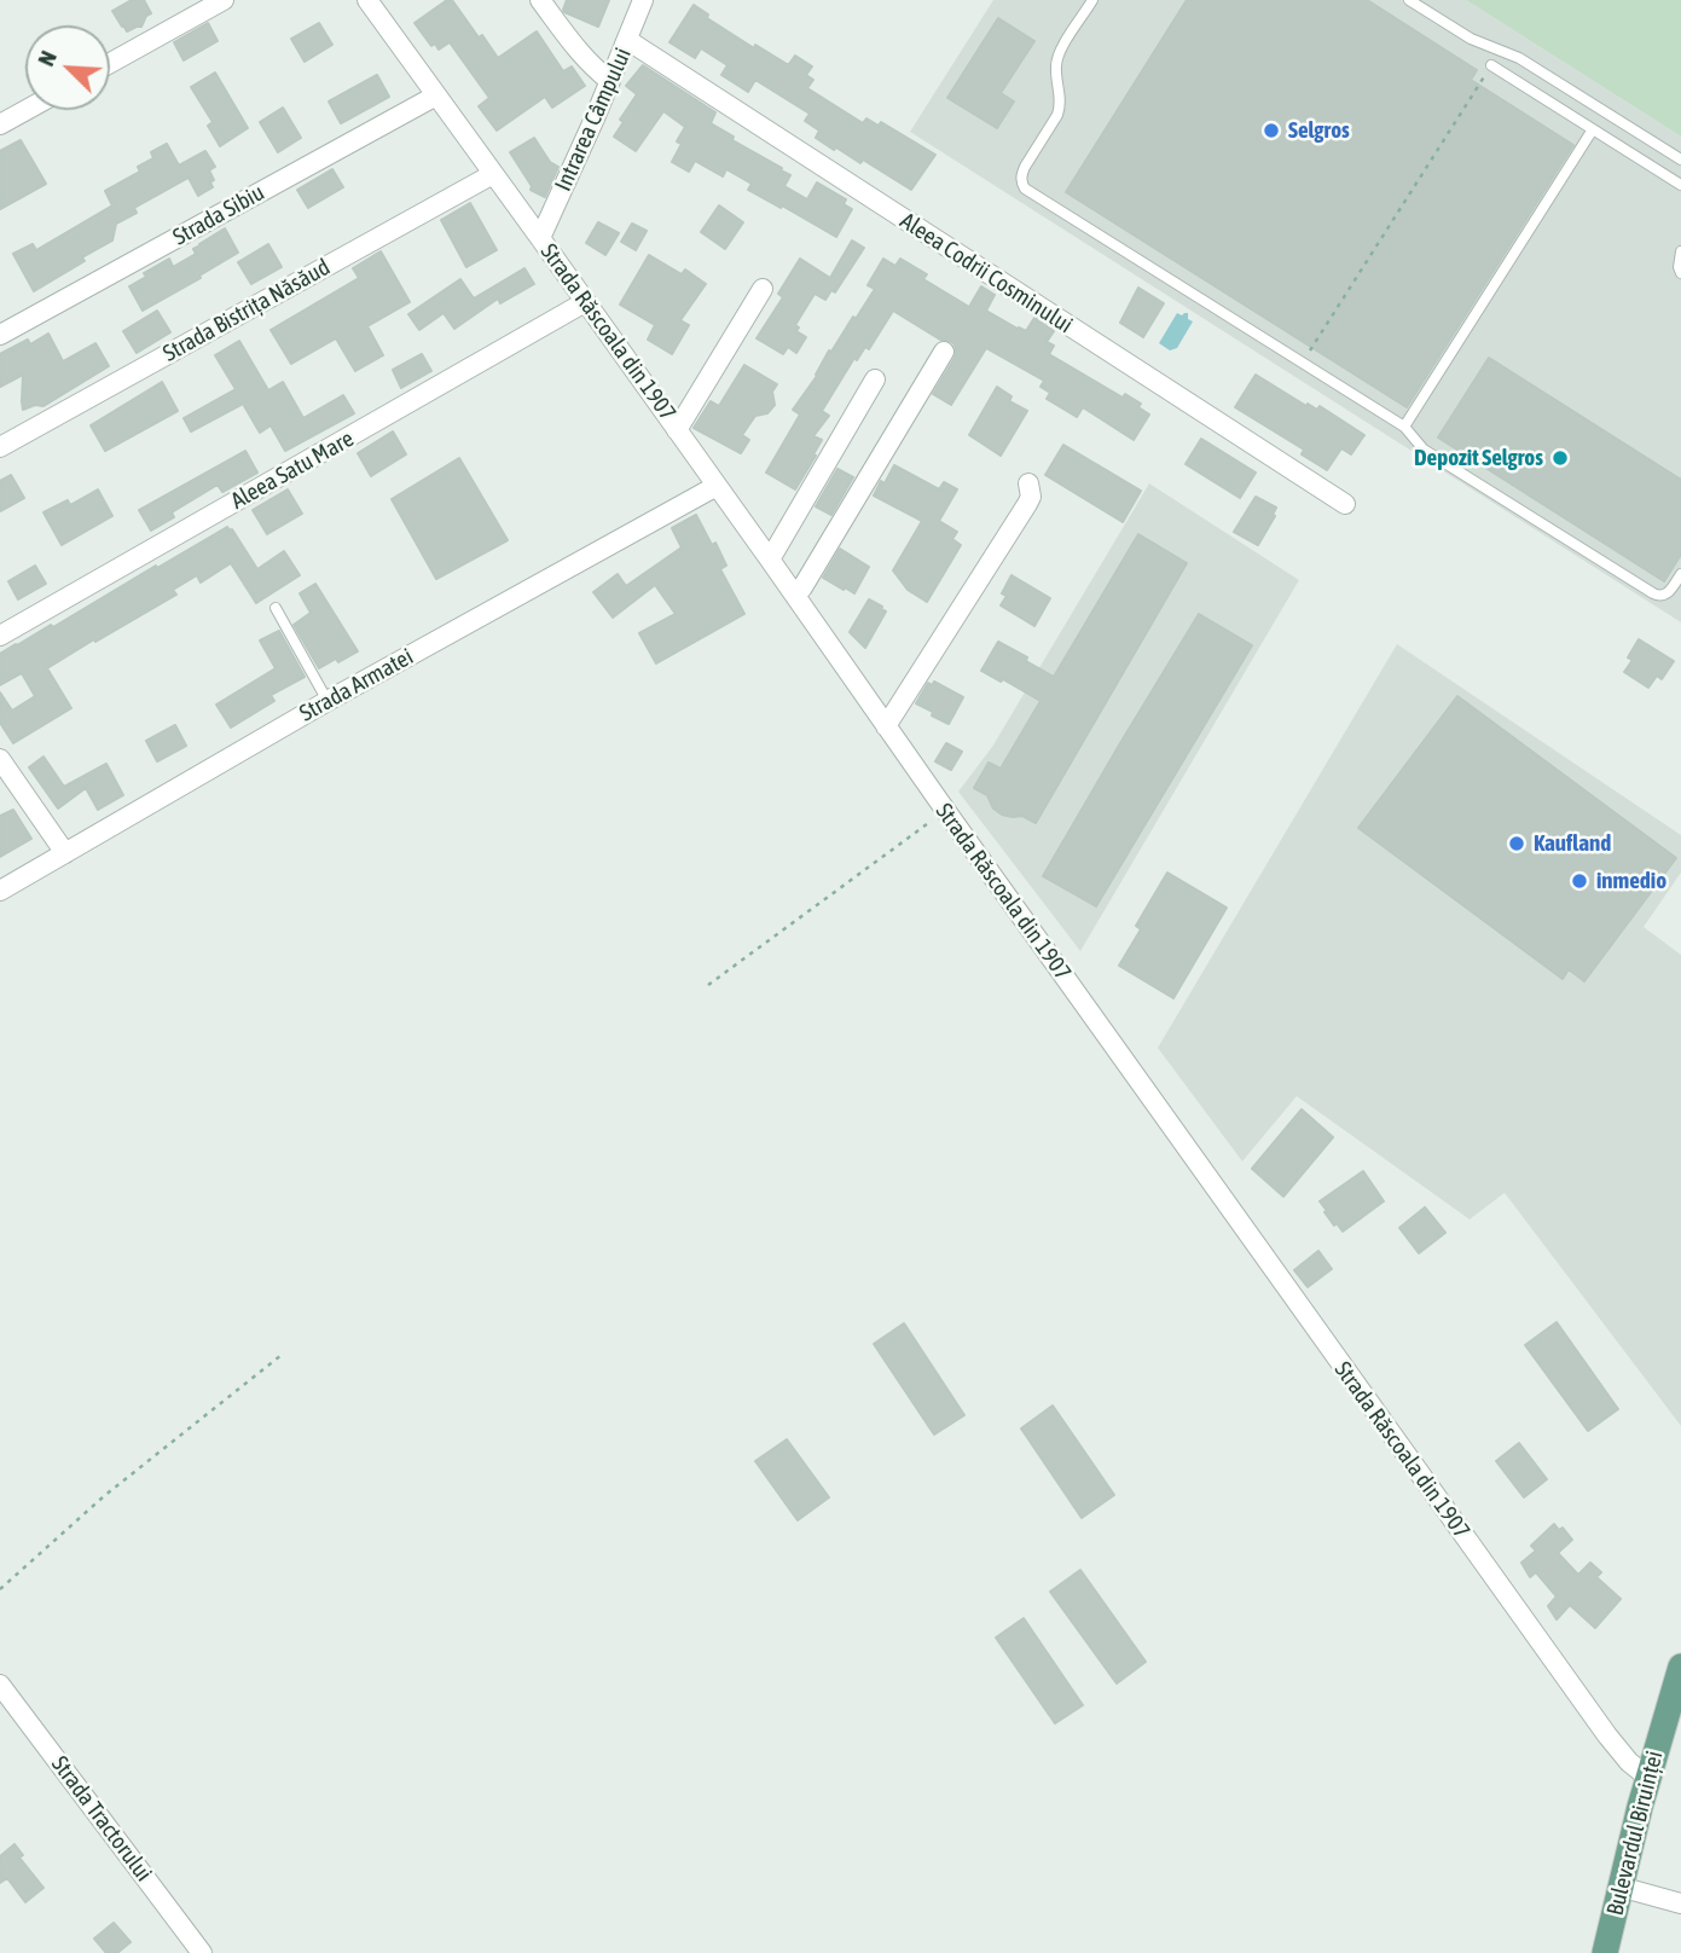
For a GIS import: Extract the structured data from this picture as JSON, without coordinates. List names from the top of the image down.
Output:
{
  "streets": {
    "main road": ["Bulevardul Biruinței"],
    "street": [
      "Intrarea Câmpului",
      "Strada Sibiu",
      "Aleea Codrii Cosminului",
      "Strada Bistrița Năsăud",
      "Strada Răscoala din 1907",
      "Aleea Satu Mare",
      "Strada Armatei",
      "Strada Tractorului"
    ]
  },
  "crossings": [
    ["Intrarea Câmpului", "Aleea Codrii Cosminului"],
    ["Intrarea Câmpului", "Strada Răscoala din 1907"],
    ["Strada Sibiu", "Strada Răscoala din 1907"],
    ["Strada Bistrița Năsăud", "Strada Răscoala din 1907"],
    ["Strada Răscoala din 1907", "Aleea Satu Mare"],
    ["Strada Răscoala din 1907", "Strada Armatei"],
    ["Strada Răscoala din 1907", "Bulevardul Biruinței"]
  ],
  "places": [
    "Selgros",
    "Depozit Selgros",
    "Kaufland",
    "inmedio"
  ],
  "north": "top left"
}
